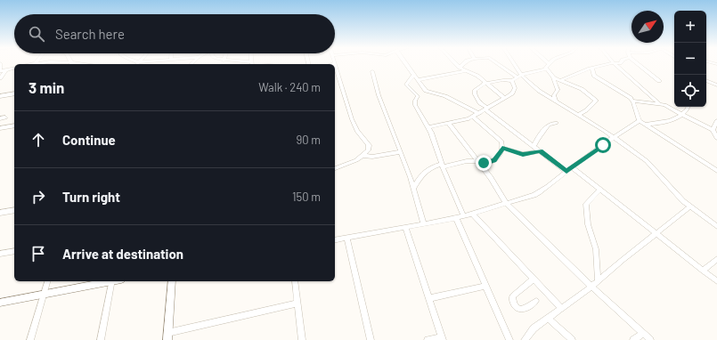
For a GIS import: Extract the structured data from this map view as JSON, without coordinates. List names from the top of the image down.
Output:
{
  "north": "top right",
  "page": {
    "map_buttons": ["+", "−"],
    "search": "Search here",
    "heading": ["3 min", "Walk · 240 m"],
    "list": [
      ["Continue", "90 m"],
      ["Turn right", "150 m"],
      "Arrive at destination"
    ]
  }
}
